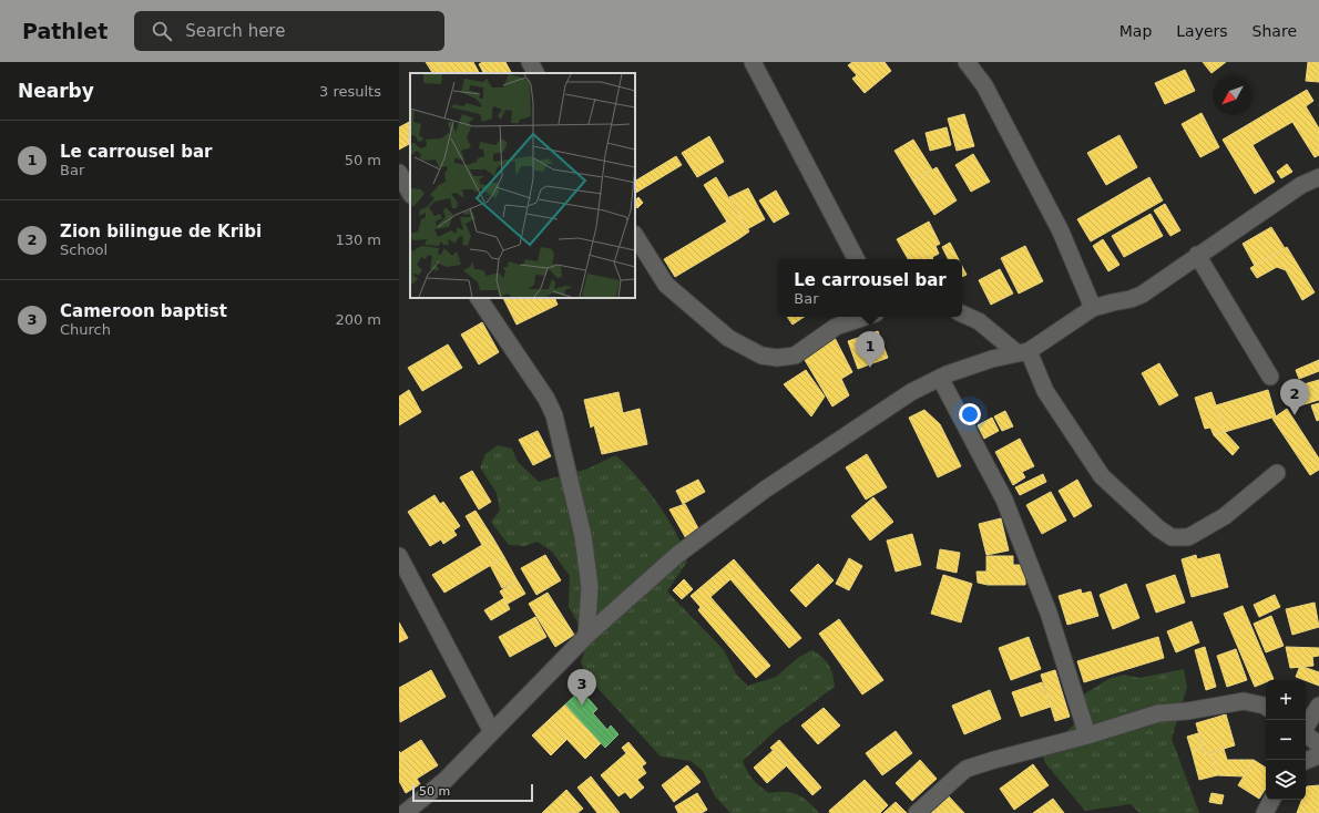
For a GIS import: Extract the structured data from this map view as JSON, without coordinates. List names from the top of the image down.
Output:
{
  "scale_bar": "50 m",
  "north": "bottom left",
  "page": {
    "header": "Pathlet",
    "search": "Search here",
    "nav": ["Map", "Layers", "Share"],
    "heading": ["Nearby", "3 results"],
    "list": [
      {
        "mark": "1",
        "name": "Le carrousel bar",
        "note": "Bar",
        "value": "50 m"
      },
      {
        "mark": "2",
        "name": "Zion bilingue de Kribi",
        "note": "School",
        "value": "130 m"
      },
      {
        "mark": "3",
        "name": "Cameroon baptist",
        "note": "Church",
        "value": "200 m"
      }
    ],
    "popup": ["Le carrousel bar", "Bar"],
    "pins": ["1", "2", "3"],
    "map_buttons": ["+", "−"],
    "scale": "50 m"
  }
}
